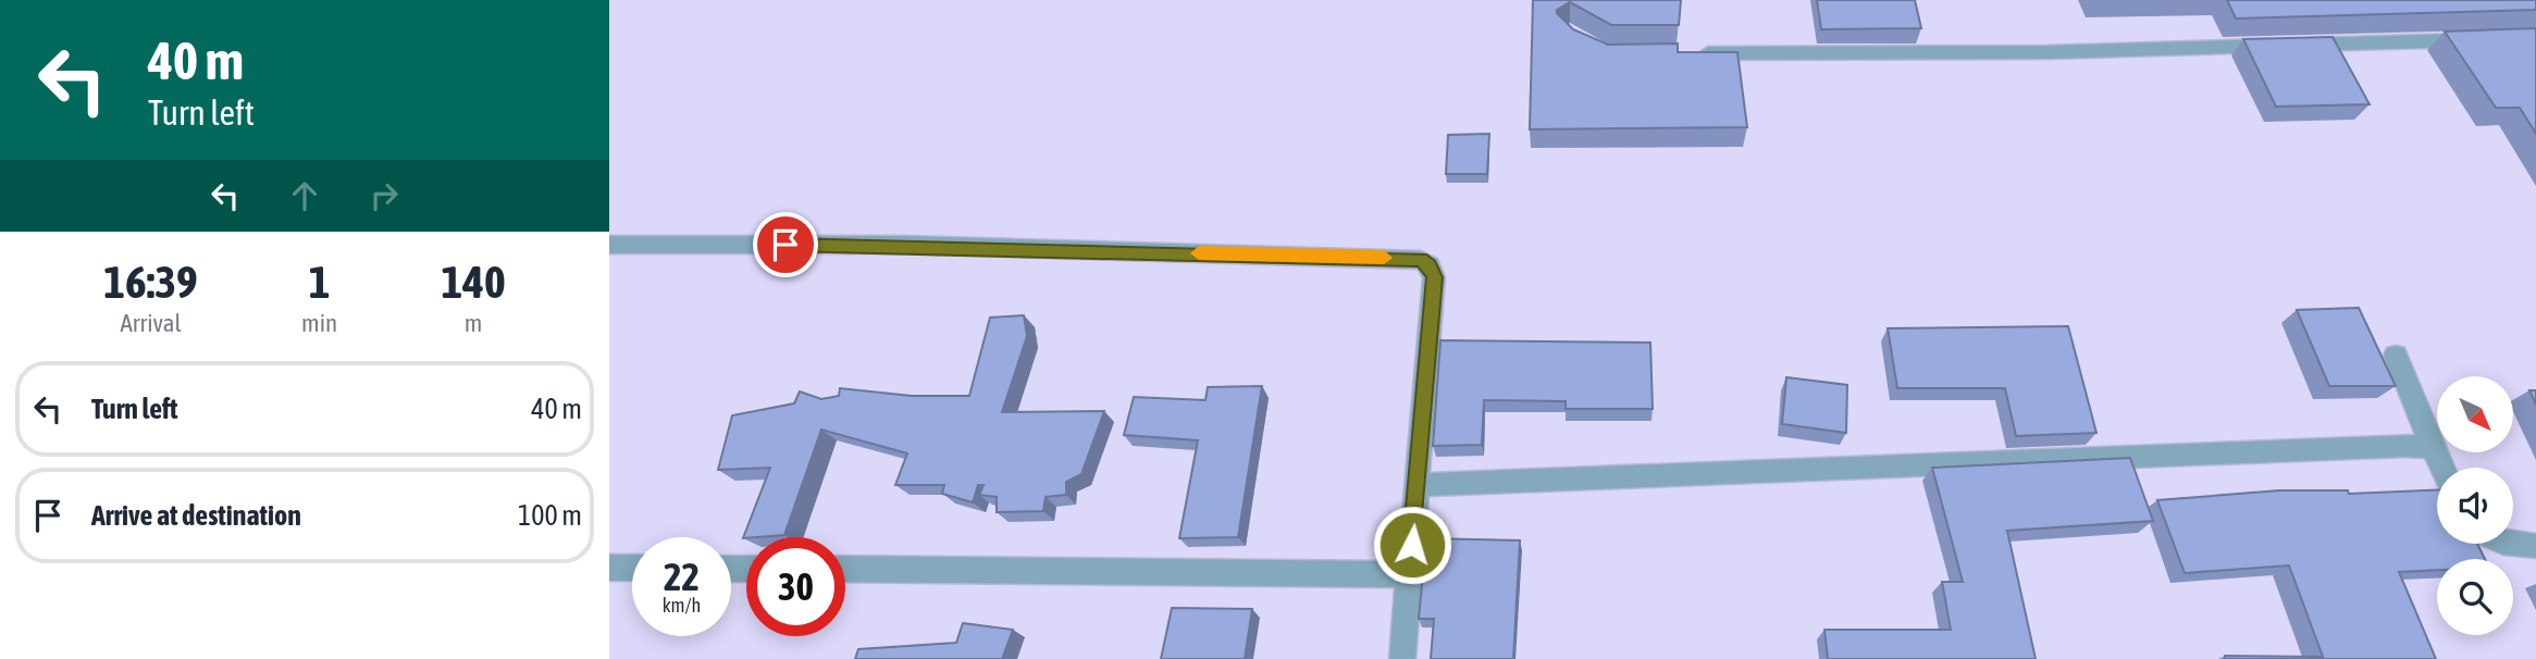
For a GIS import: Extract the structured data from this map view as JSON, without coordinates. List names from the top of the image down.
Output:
{
  "north": "bottom right",
  "page": {
    "turn": ["40 m", "Turn left"],
    "eta": [
      "16:39",
      "Arrival",
      "1",
      "min",
      "140",
      "m"
    ],
    "list": [
      {
        "name": "Turn left",
        "value": "40 m"
      },
      {
        "name": "Arrive at destination",
        "value": "100 m"
      }
    ],
    "speed": "22 km/h",
    "limit": "30"
  }
}
